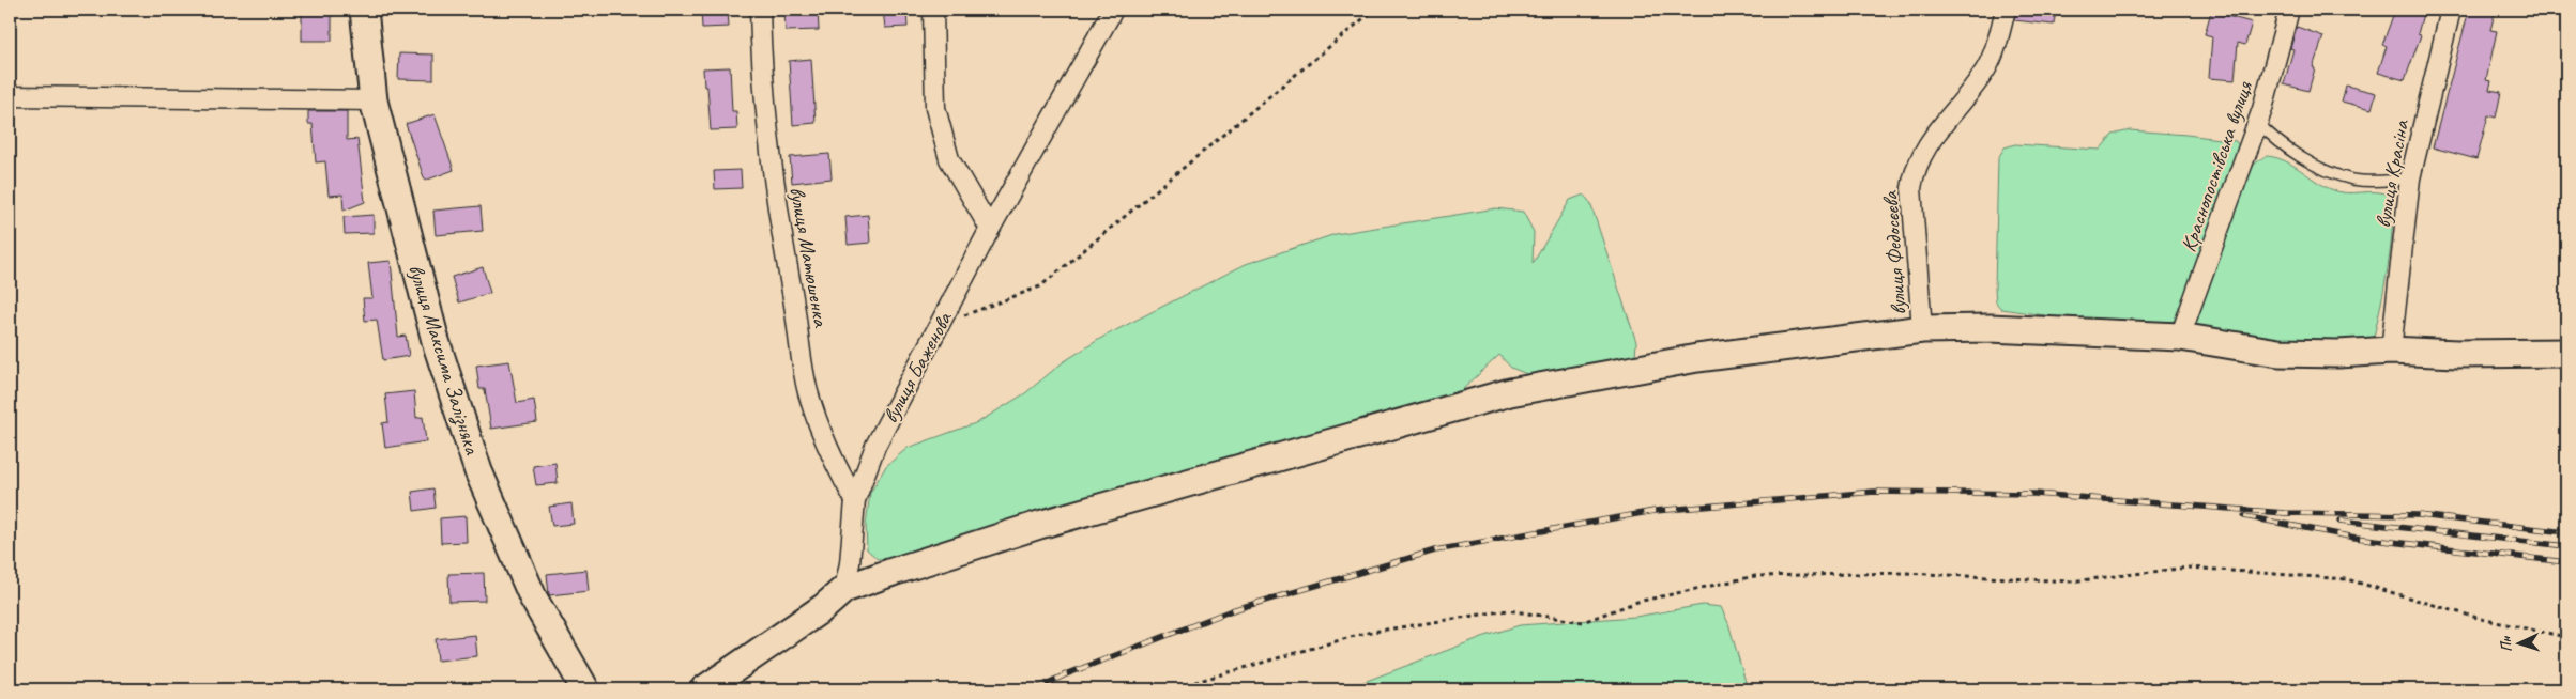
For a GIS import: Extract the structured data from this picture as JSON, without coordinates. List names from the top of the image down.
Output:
{
  "streets": {
    "street": [
      "Краснопостівська вулиця",
      "вулиця Красіна",
      "вулиця Федосєєва",
      "вулиця Матюшенка",
      "вулиця Максима Залізняка",
      "вулиця Баженова"
    ]
  },
  "crossings": [
    ["вулиця Матюшенка", "вулиця Баженова"]
  ],
  "north": "left"
}
